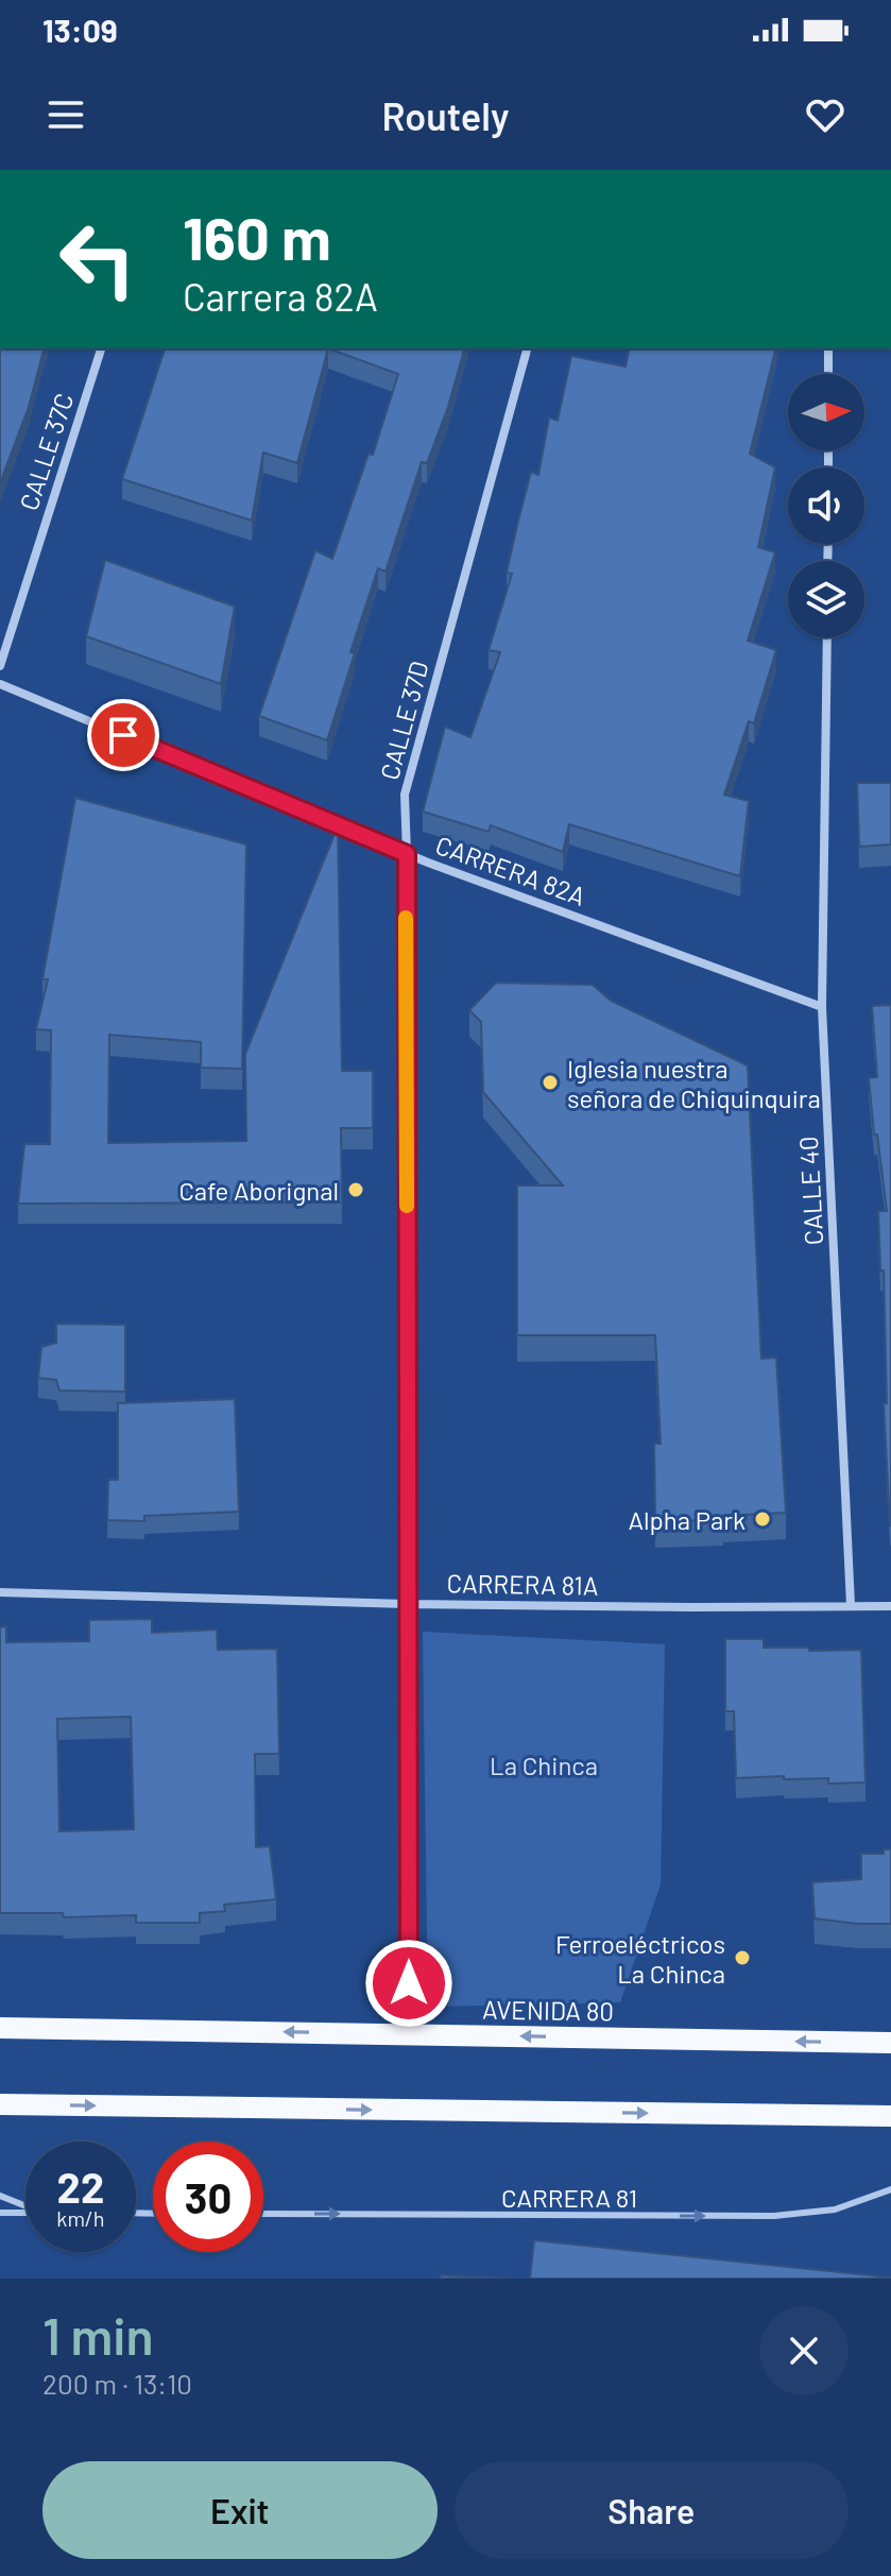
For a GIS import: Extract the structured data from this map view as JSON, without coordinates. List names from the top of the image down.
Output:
{
  "streets": {
    "main road": ["AVENIDA 80"],
    "street": [
      "CALLE 37C",
      "CALLE 37D",
      "CARRERA 82A",
      "CALLE 40",
      "CARRERA 81A"
    ],
    "lane": ["CARRERA 81"]
  },
  "crossings": [
    ["CALLE 37D", "CARRERA 82A"],
    ["CALLE 37D", "CARRERA 81A"],
    ["CALLE 37D", "AVENIDA 80"],
    ["CARRERA 82A", "CALLE 40"],
    ["CALLE 40", "CARRERA 81A"]
  ],
  "one_way": ["CARRERA 81"],
  "parks": ["La Chinca"],
  "places": [
    "Iglesia nuestra señora de Chiquinquira",
    "Cafe Aborignal",
    "Alpha Park",
    "Ferroeléctricos La Chinca"
  ],
  "north": "right",
  "page": {
    "status": "13:09",
    "header": "Routely",
    "turn": ["160 m", "Carrera 82A"],
    "speed": "22 km/h",
    "limit": "30",
    "heading": ["1 min", "200 m · 13:10"],
    "buttons": ["Exit", "Share"]
  }
}
